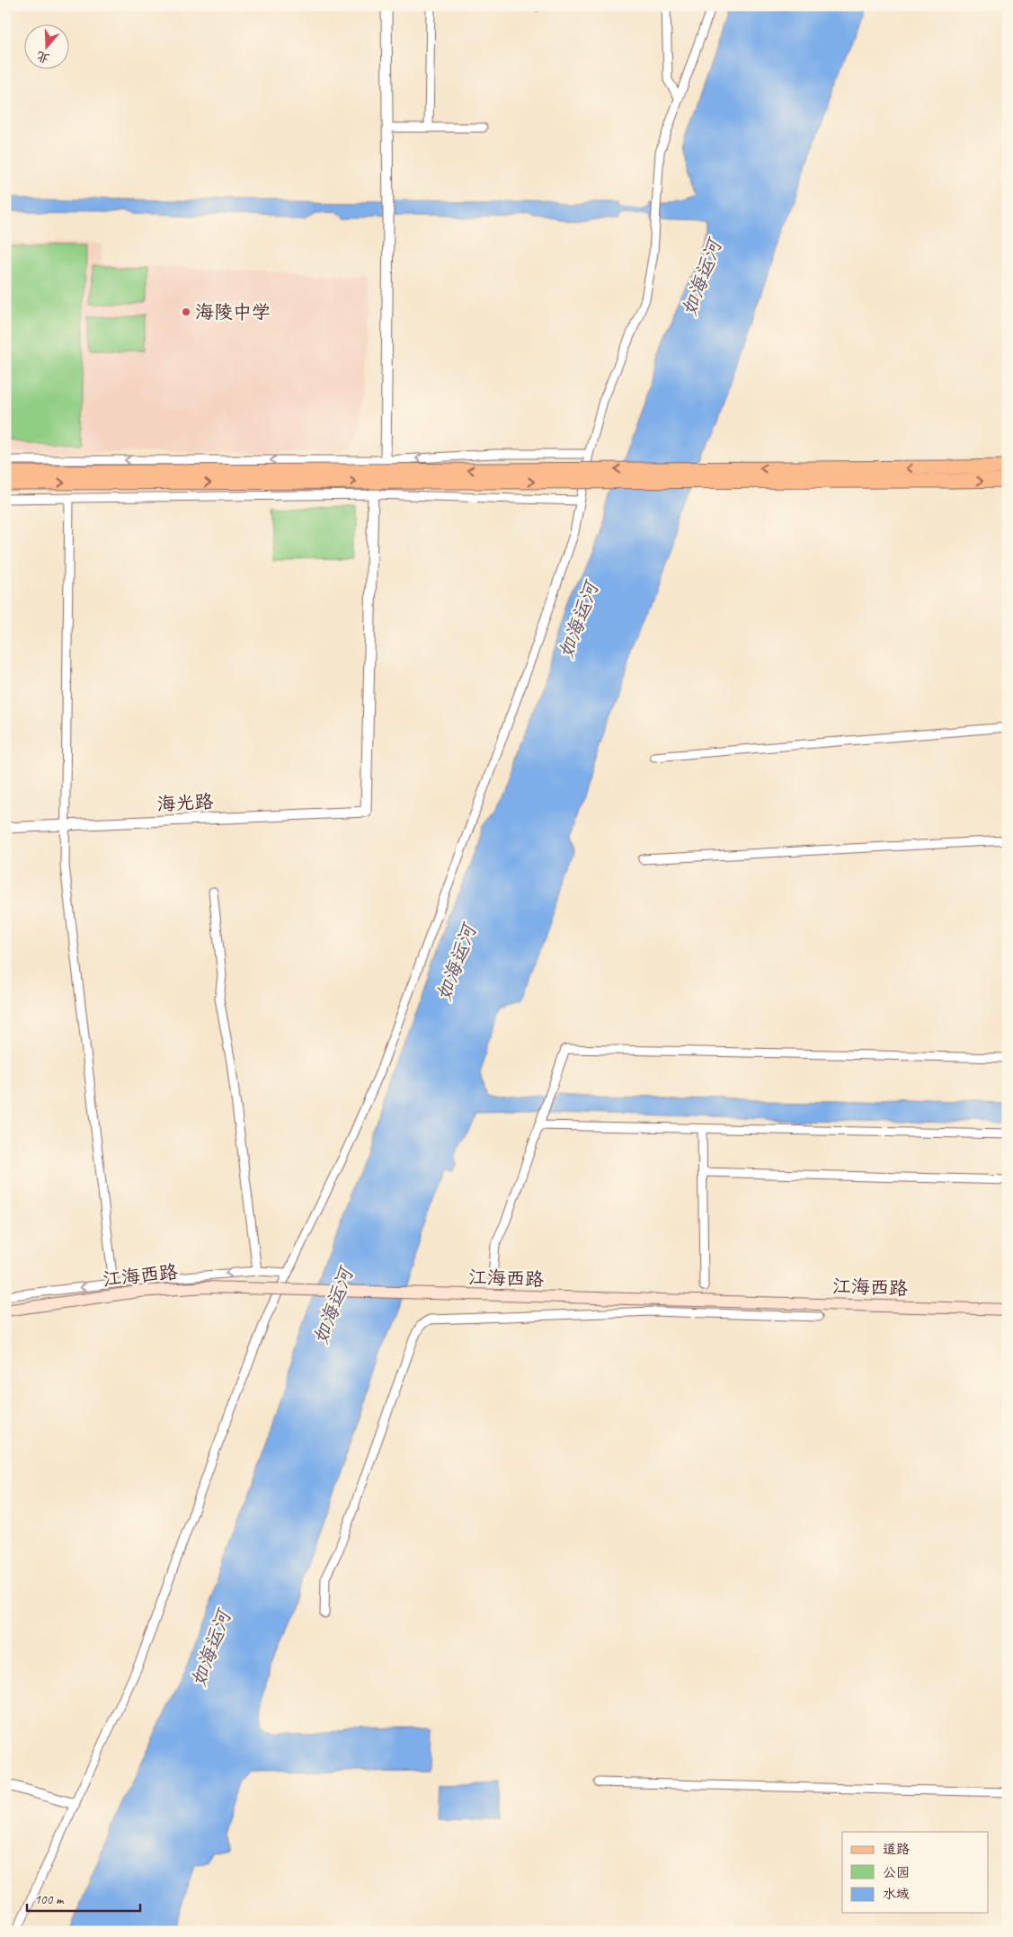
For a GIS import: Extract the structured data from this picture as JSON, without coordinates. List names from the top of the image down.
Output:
{
  "streets": {
    "main road": ["江海西路"],
    "street": ["海光路"]
  },
  "water": ["如海运河"],
  "places": ["海陵中学"],
  "legend": ["道路", "公园", "水域"],
  "scale_bar": "100 m",
  "north": "bottom"
}
